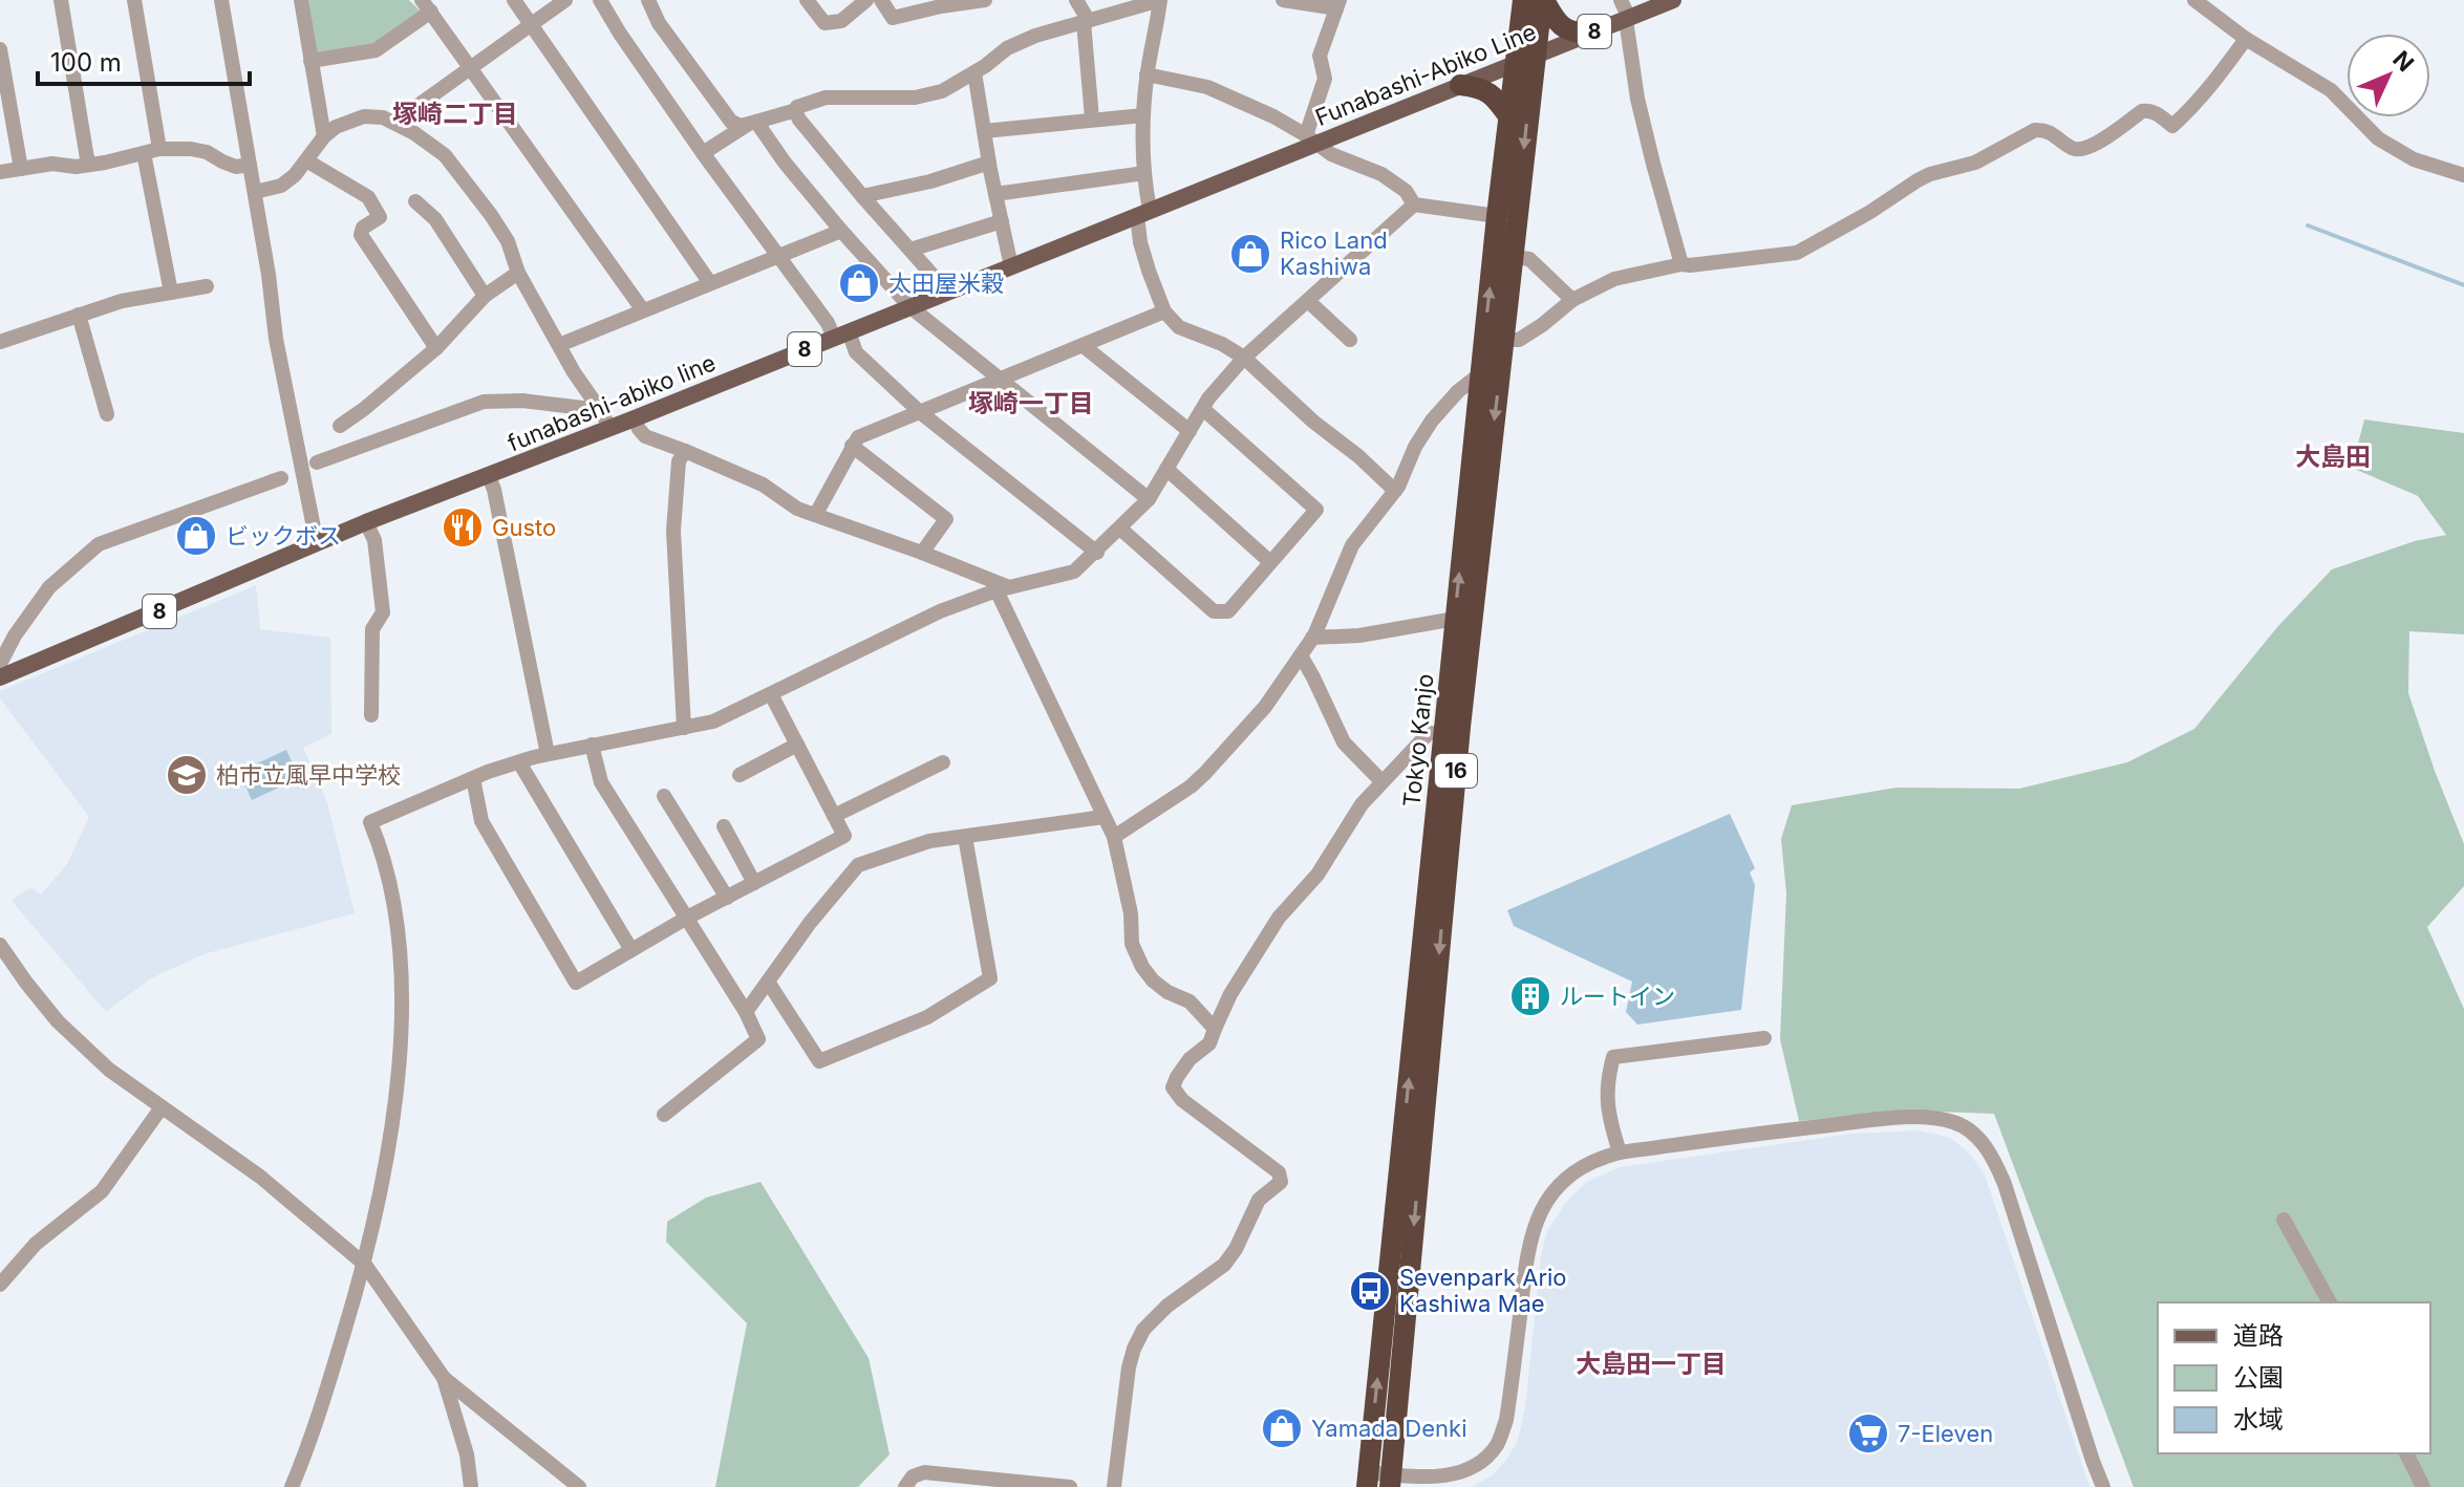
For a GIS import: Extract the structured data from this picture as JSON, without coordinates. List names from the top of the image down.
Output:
{
  "streets": {
    "highway": ["Tokyo Kanjo", "16"],
    "main road": ["8", "Funabashi-Abiko Line", "funabashi-abiko line"]
  },
  "crossings": [
    ["Funabashi-Abiko Line", "funabashi-abiko line"],
    ["Funabashi-Abiko Line", "Tokyo Kanjo"]
  ],
  "districts": [
    "塚崎二丁目",
    "塚崎一丁目",
    "大島田",
    "大島田一丁目"
  ],
  "places": {
    "shop": [
      "Rico Land Kashiwa",
      "太田屋米穀",
      "ビックボス",
      "Yamada Denki"
    ],
    "restaurant": ["Gusto"],
    "school or university": ["柏市立風早中学校"],
    "building": ["ルートイン"],
    "bus stop": ["Sevenpark Ario Kashiwa Mae"],
    "supermarket": ["7-Eleven"]
  },
  "legend": ["道路", "公園", "水域"],
  "scale_bar": "100 m",
  "north": "top right"
}
